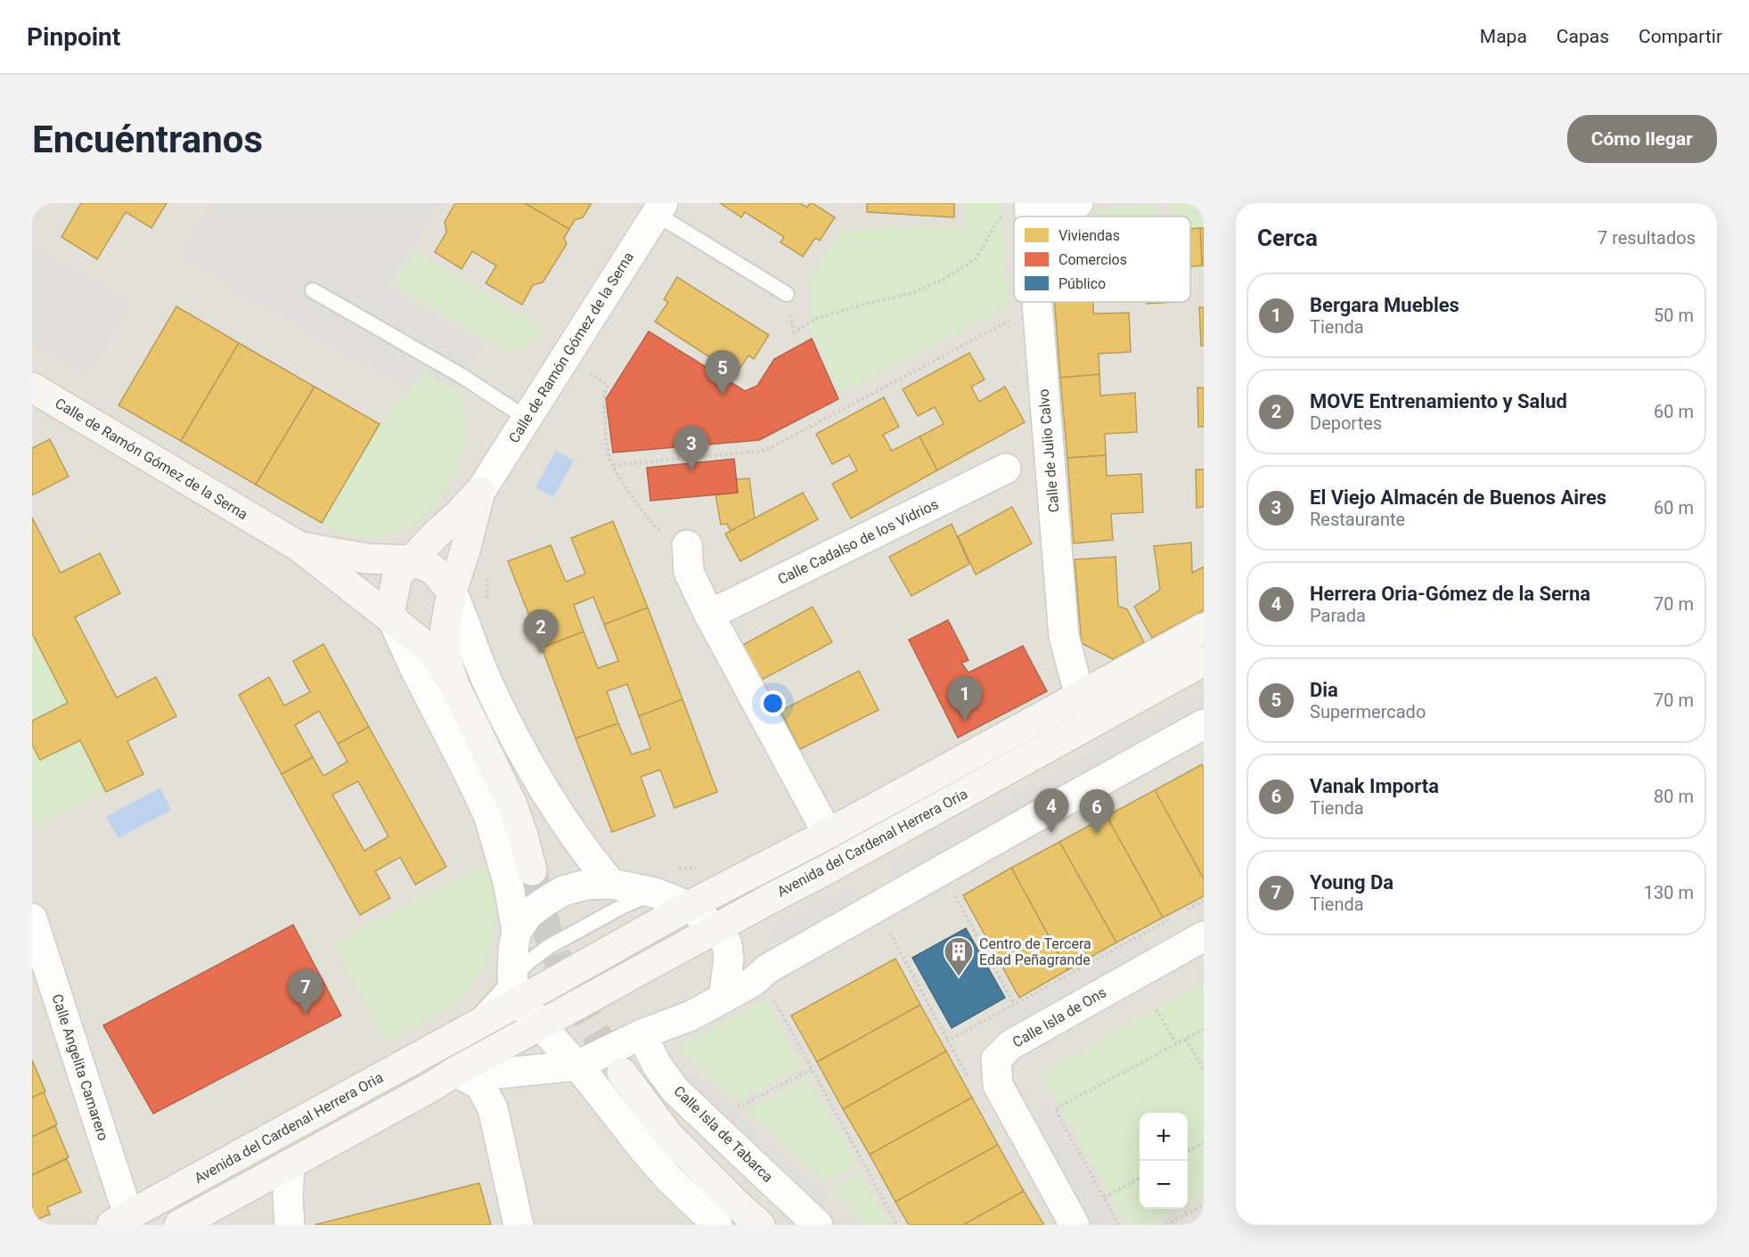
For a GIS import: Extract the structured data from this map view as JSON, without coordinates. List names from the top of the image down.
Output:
{
  "streets": {
    "main road": ["Calle de Ramón Gómez de la Serna", "Avenida del Cardenal Herrera Oria"],
    "street": [
      "Calle de Julio Calvo",
      "Calle Cadalso de los Vidrios",
      "Calle Isla de Ons",
      "Calle Angelita Camarero",
      "Calle Isla de Tabarca"
    ]
  },
  "crossings": [
    ["Calle de Julio Calvo", "Avenida del Cardenal Herrera Oria"],
    ["Avenida del Cardenal Herrera Oria", "Calle Angelita Camarero"]
  ],
  "places": {
    "building": ["Centro de Tercera Edad Peñagrande"]
  },
  "legend": ["Viviendas", "Comercios", "Público"],
  "page": {
    "header": "Pinpoint",
    "nav": ["Mapa", "Capas", "Compartir"],
    "buttons": "Cómo llegar",
    "title": "Encuéntranos",
    "heading": ["Cerca", "7 resultados"],
    "list": [
      {
        "mark": "1",
        "name": "Bergara Muebles",
        "note": "Tienda",
        "value": "50 m"
      },
      {
        "mark": "2",
        "name": "MOVE Entrenamiento y Salud",
        "note": "Deportes",
        "value": "60 m"
      },
      {
        "mark": "3",
        "name": "El Viejo Almacén de Buenos Aires",
        "note": "Restaurante",
        "value": "60 m"
      },
      {
        "mark": "4",
        "name": "Herrera Oria-Gómez de la Serna",
        "note": "Parada",
        "value": "70 m"
      },
      {
        "mark": "5",
        "name": "Dia",
        "note": "Supermercado",
        "value": "70 m"
      },
      {
        "mark": "6",
        "name": "Vanak Importa",
        "note": "Tienda",
        "value": "80 m"
      },
      {
        "mark": "7",
        "name": "Young Da",
        "note": "Tienda",
        "value": "130 m"
      }
    ],
    "pins": [
      "5",
      "3",
      "2",
      "1",
      "4",
      "6",
      "7"
    ],
    "map_buttons": ["+", "−"]
  }
}
